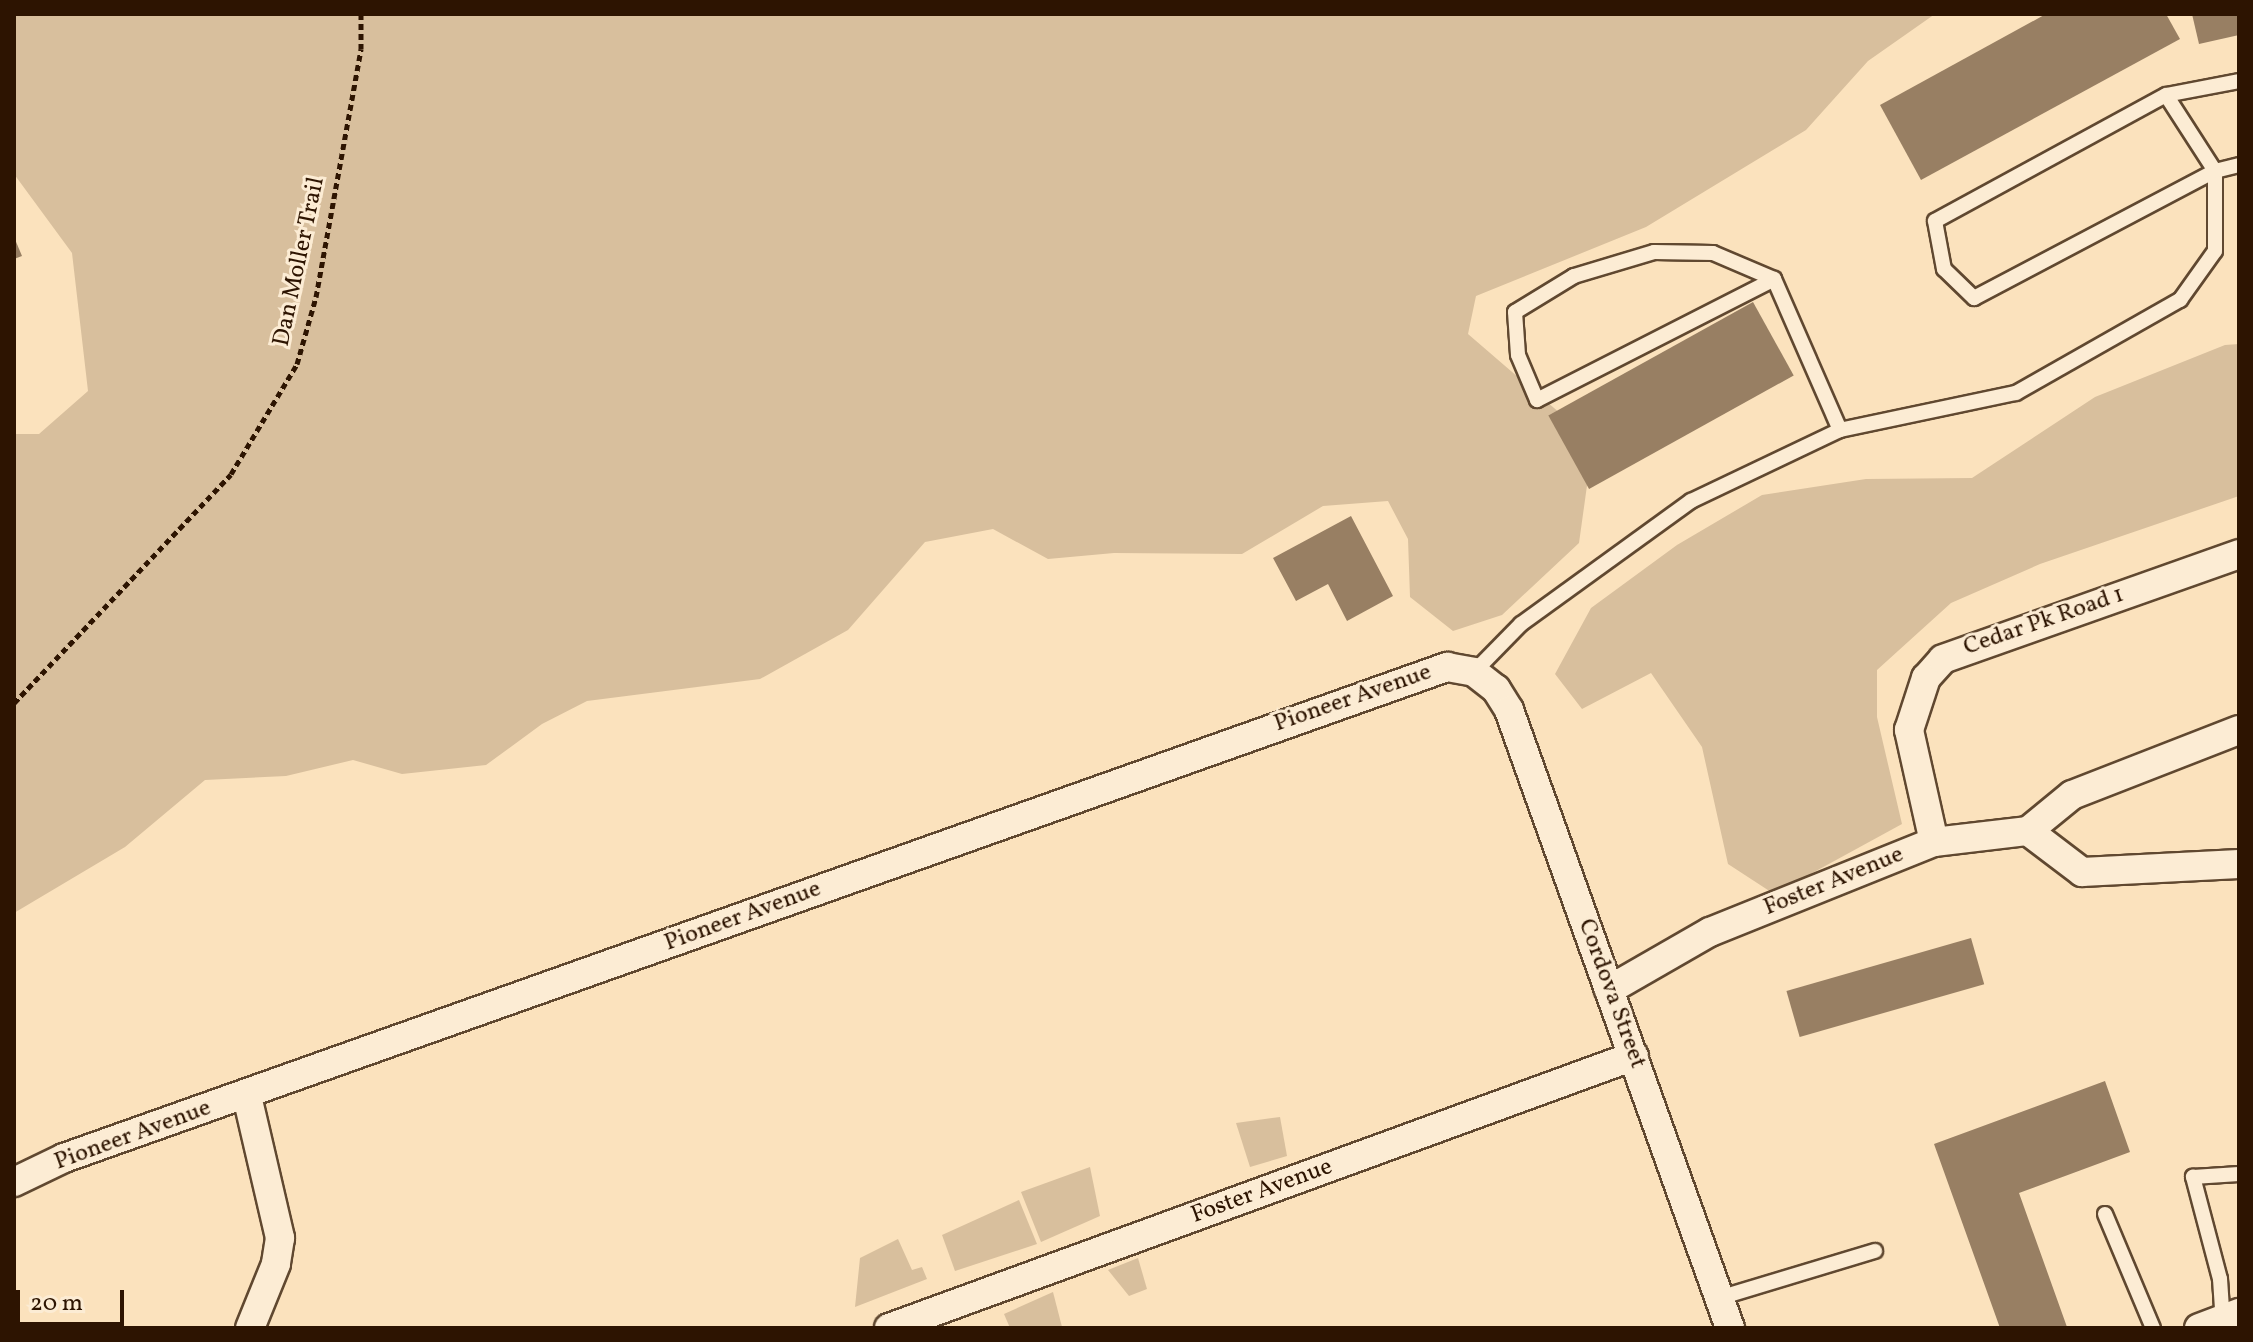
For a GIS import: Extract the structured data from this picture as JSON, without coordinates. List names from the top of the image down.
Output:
{
  "streets": {
    "street": [
      "Cedar Pk Road 1",
      "Pioneer Avenue",
      "Foster Avenue",
      "Cordova Street"
    ],
    "path": ["Dan Moller Trail"]
  },
  "crossings": [
    ["Cedar Pk Road 1", "Foster Avenue"],
    ["Pioneer Avenue", "Cordova Street"],
    ["Foster Avenue", "Cordova Street"]
  ],
  "scale_bar": "20 m"
}
